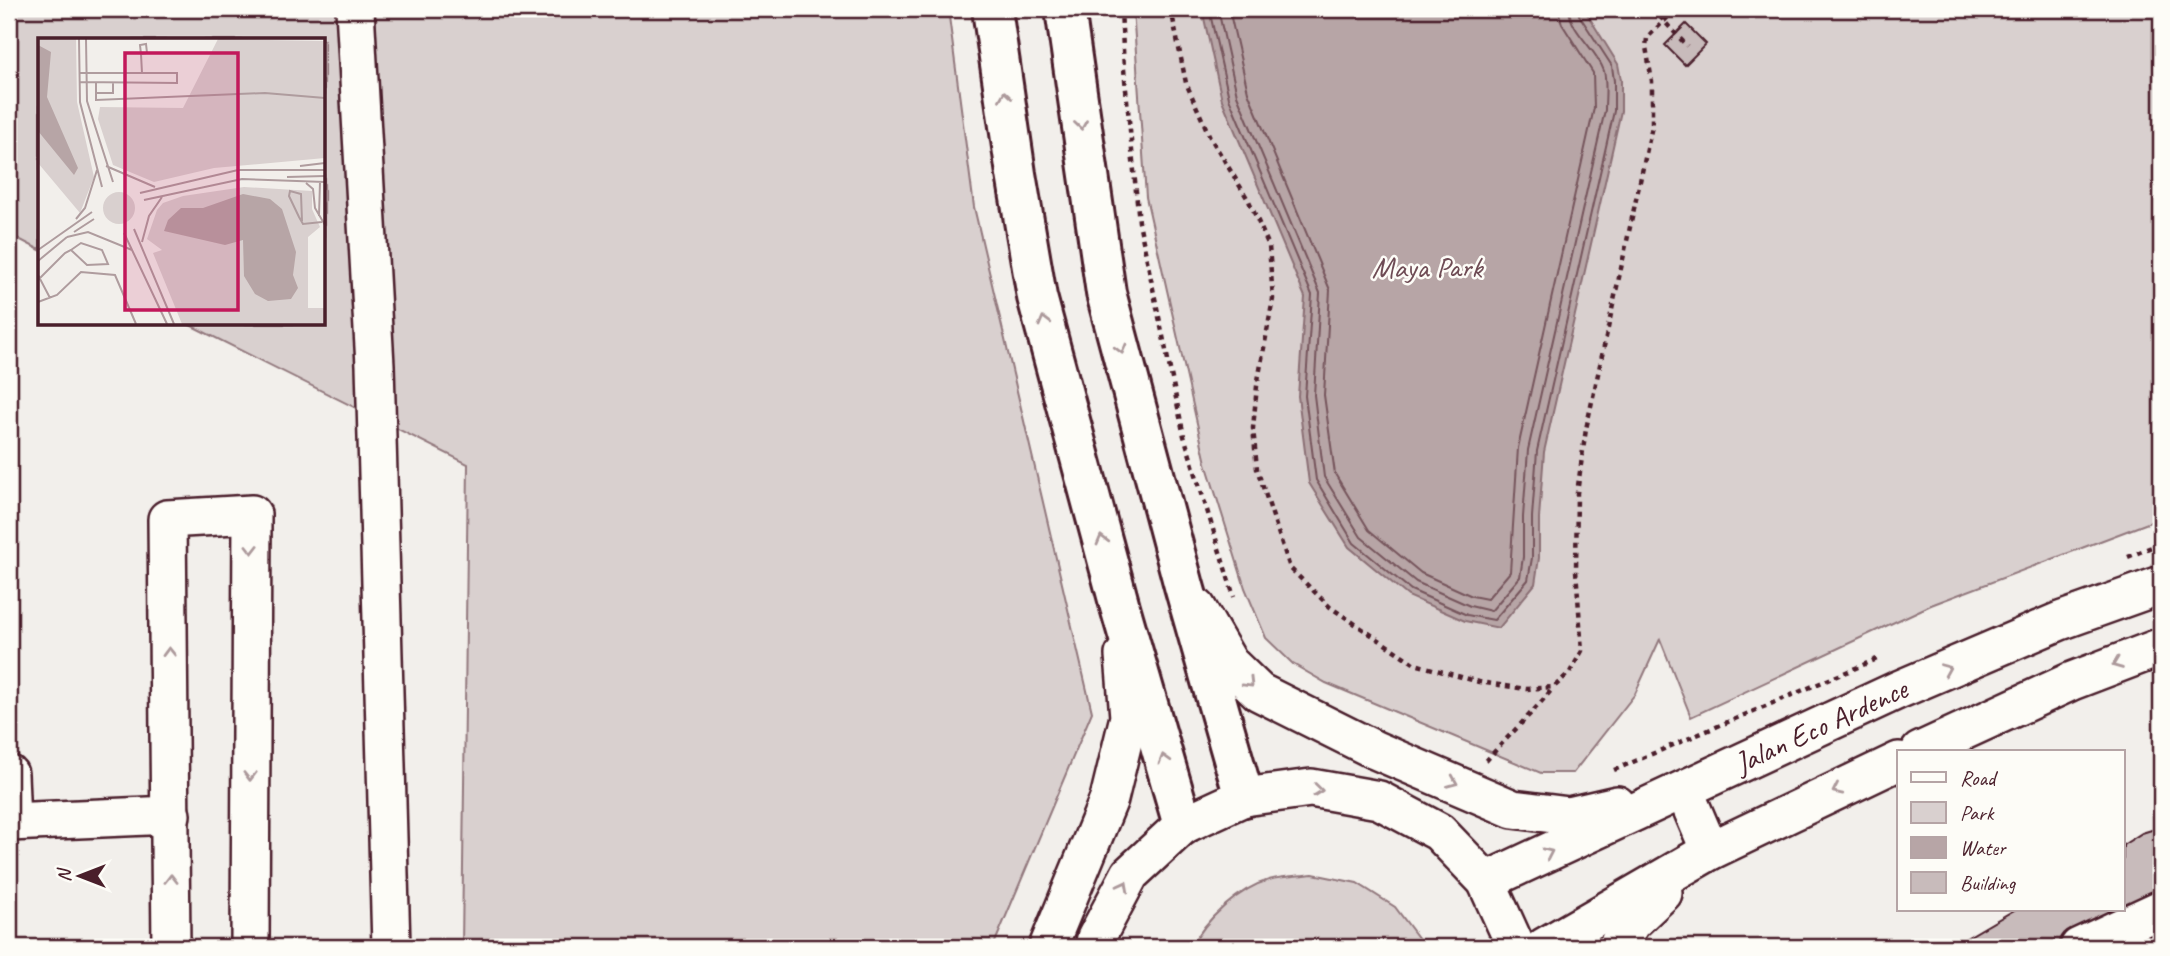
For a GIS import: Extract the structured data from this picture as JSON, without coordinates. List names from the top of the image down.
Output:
{
  "streets": {
    "street": ["Jalan Eco Ardence"]
  },
  "parks": ["Maya Park"],
  "legend": [
    "Road",
    "Park",
    "Water",
    "Building"
  ],
  "north": "left"
}
